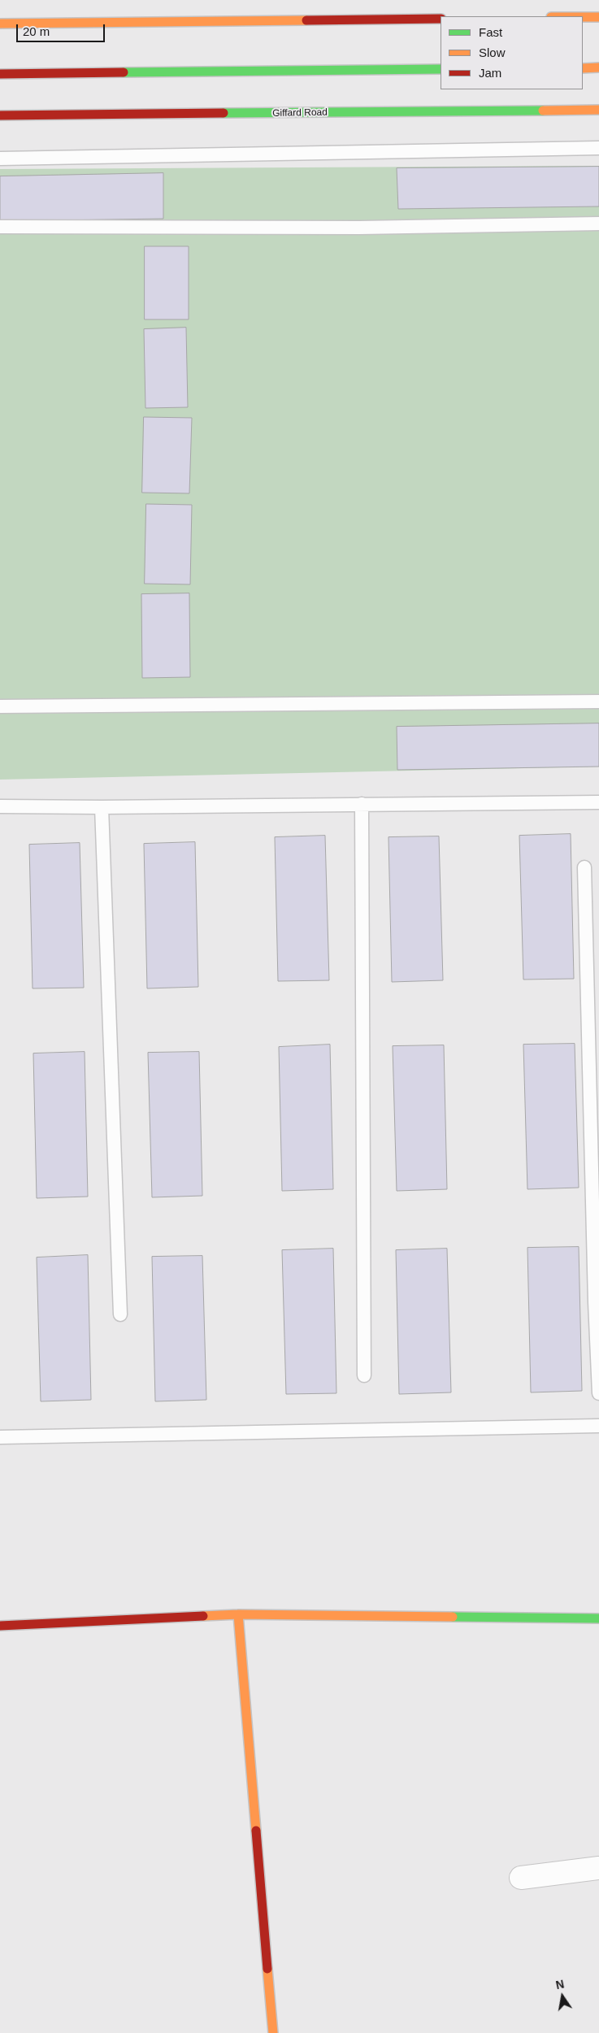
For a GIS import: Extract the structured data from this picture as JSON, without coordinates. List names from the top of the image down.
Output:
{
  "streets": {
    "street": ["Giffard Road"]
  },
  "legend": ["Fast", "Slow", "Jam"],
  "scale_bar": "20 m",
  "north": "top"
}
